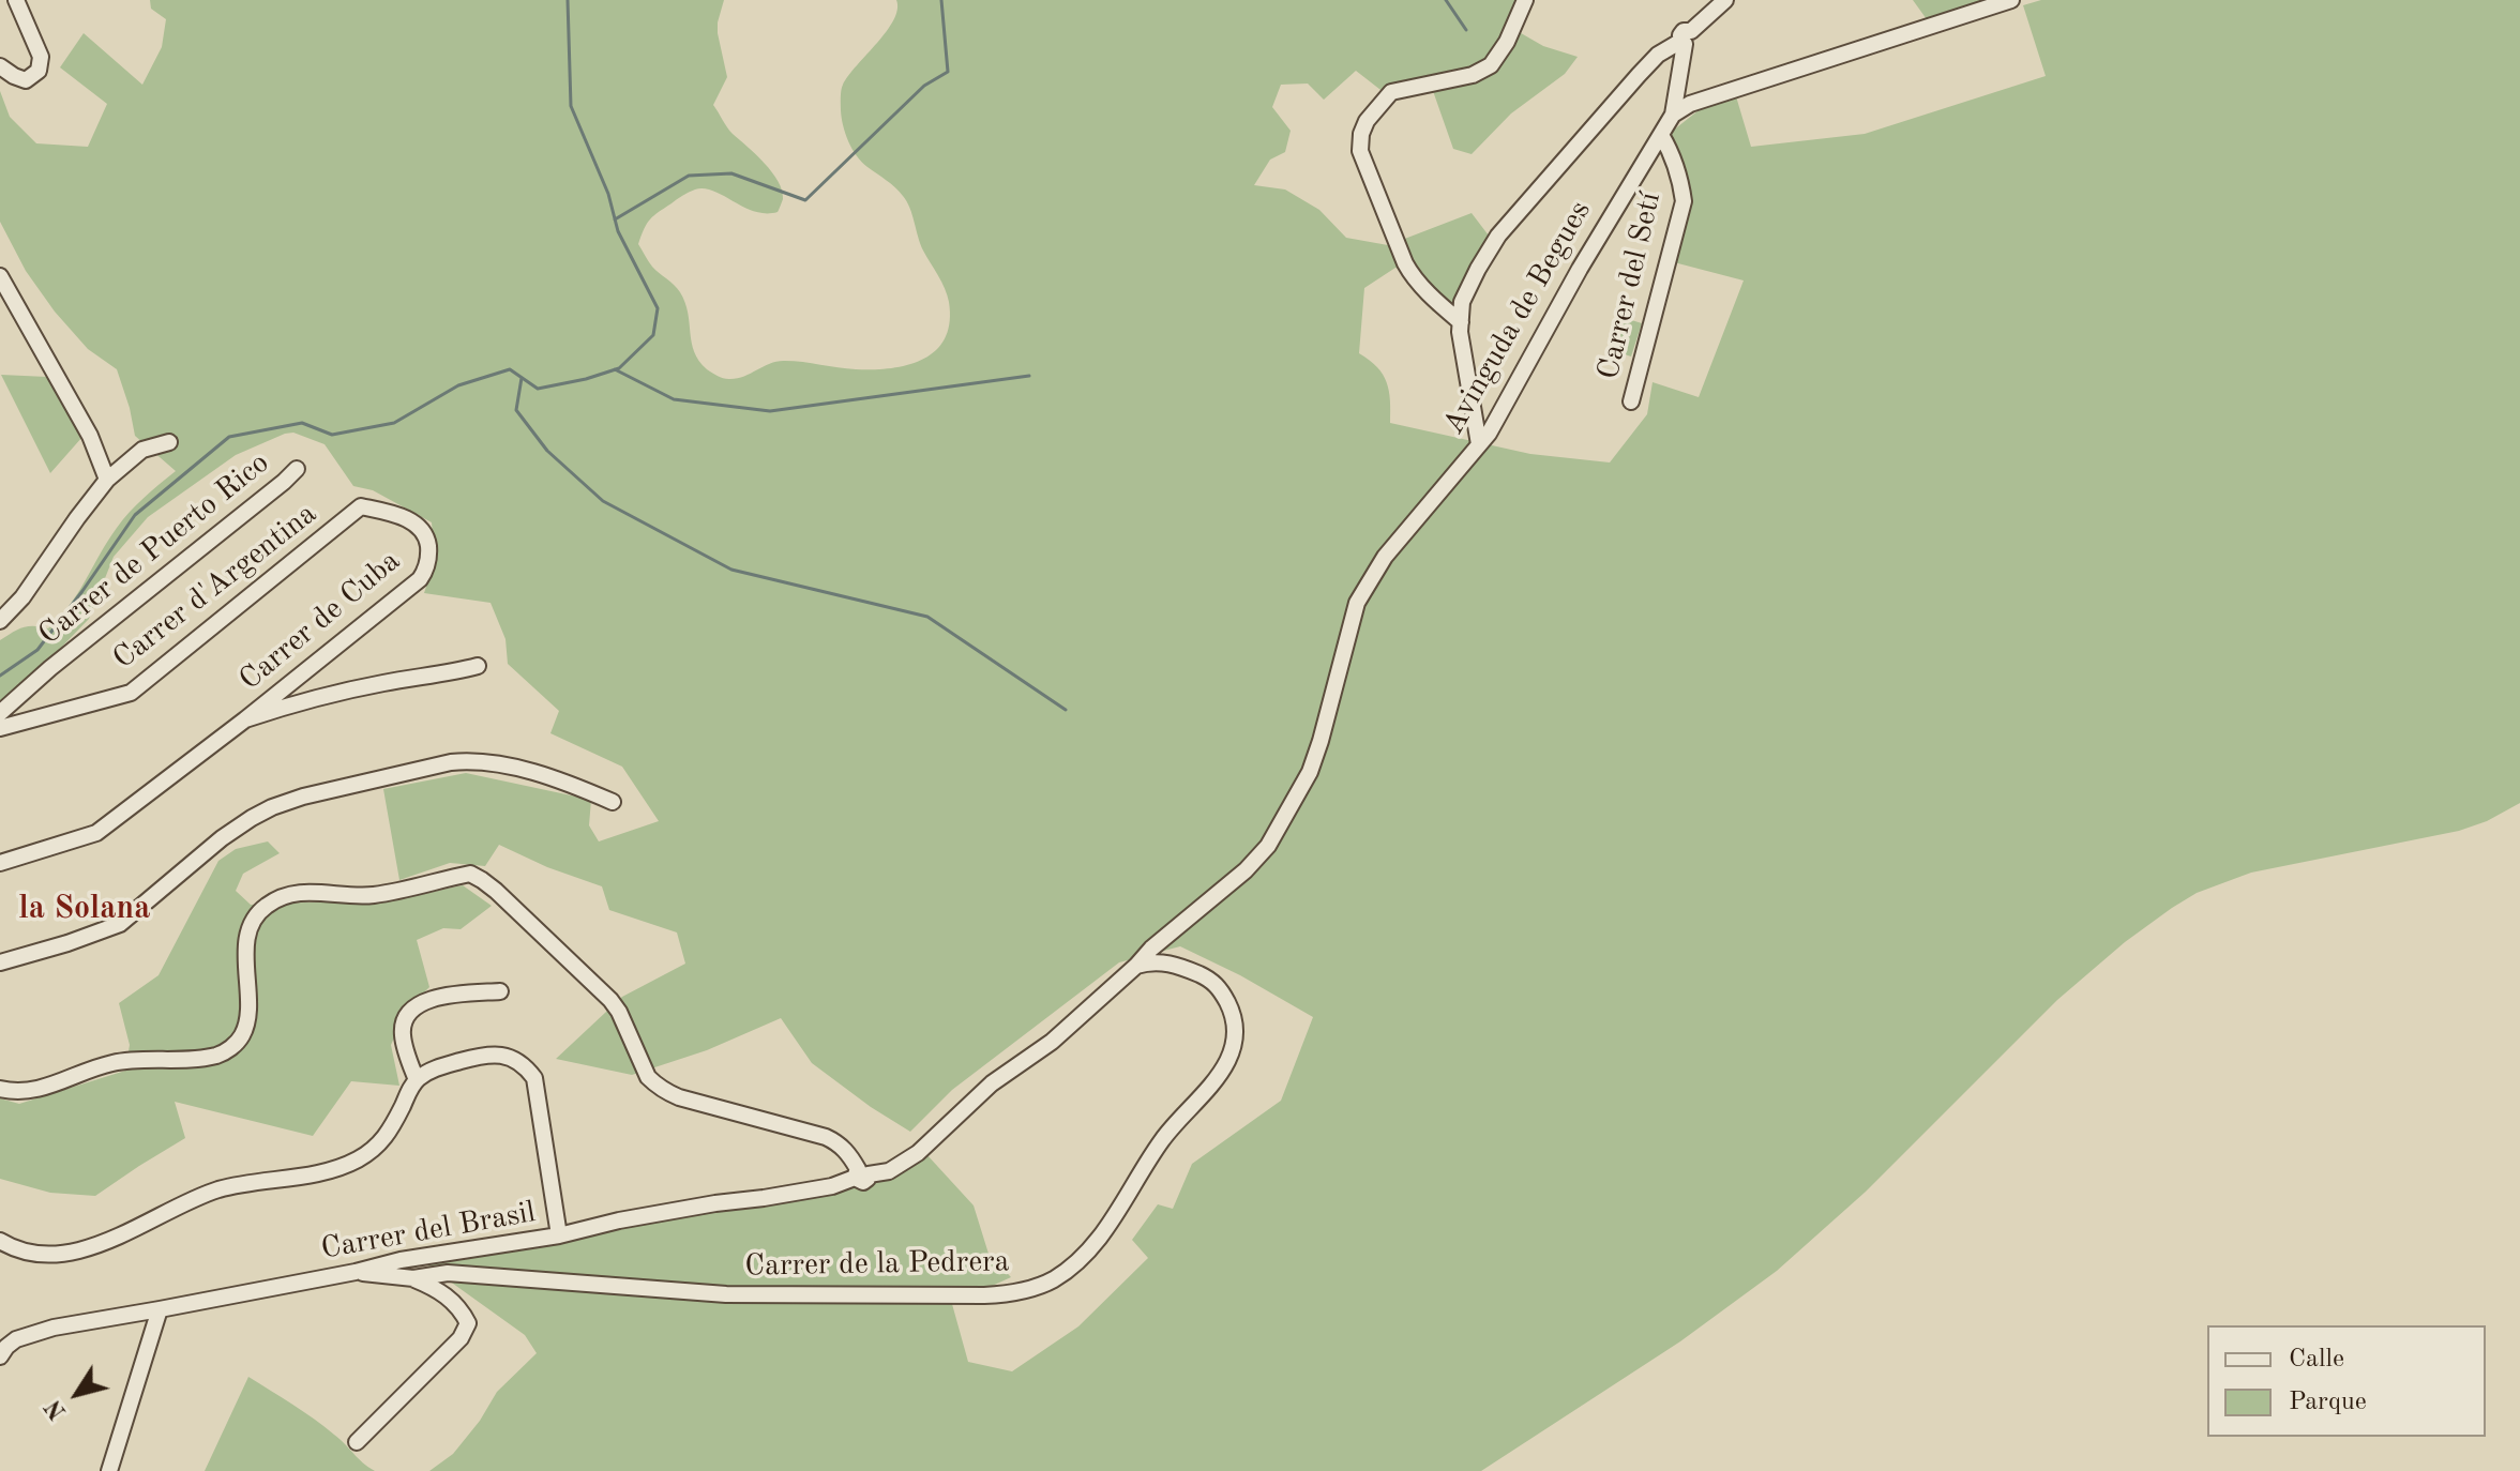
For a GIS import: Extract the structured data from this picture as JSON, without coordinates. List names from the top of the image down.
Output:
{
  "streets": {
    "street": [
      "Carrer del Setí",
      "Avinguda de Begues",
      "Carrer de Puerto Rico",
      "Carrer d'Argentina",
      "Carrer de Cuba",
      "Carrer del Brasil",
      "Carrer de la Pedrera"
    ]
  },
  "crossings": [
    ["Carrer del Setí", "Avinguda de Begues"],
    ["Avinguda de Begues", "Carrer del Brasil"],
    ["Avinguda de Begues", "Carrer de la Pedrera"],
    ["Carrer de Puerto Rico", "Carrer d'Argentina"],
    ["Carrer d'Argentina", "Carrer de Cuba"],
    ["Carrer del Brasil", "Carrer de la Pedrera"]
  ],
  "districts": ["la Solana"],
  "legend": ["Calle", "Parque"],
  "north": "bottom left"
}
